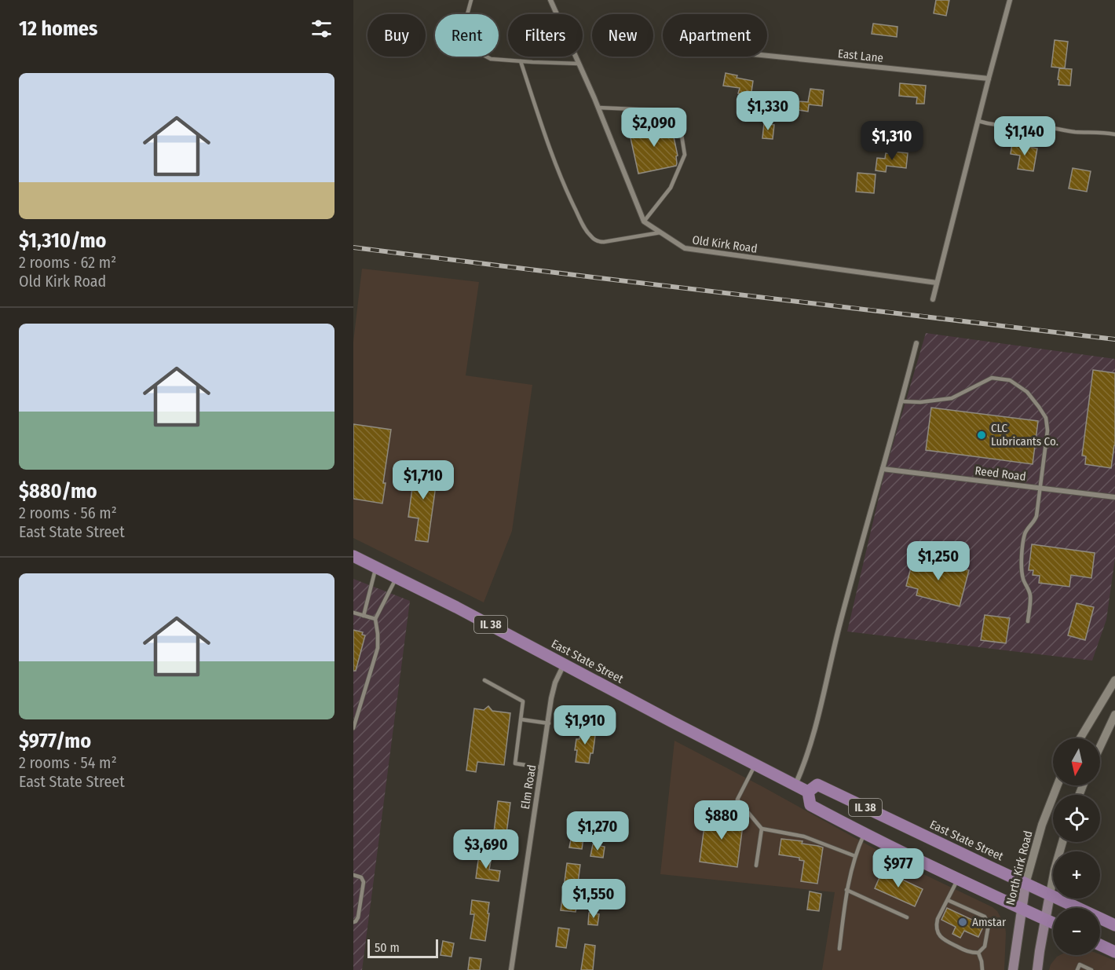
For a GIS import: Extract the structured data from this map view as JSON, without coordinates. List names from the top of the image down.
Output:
{
  "streets": {
    "main road": ["IL 38", "East State Street", "North Kirk Road"],
    "street": [
      "East Lane",
      "Old Kirk Road",
      "Reed Road",
      "Elm Road"
    ]
  },
  "crossings": [
    ["IL 38", "East State Street"],
    ["IL 38", "North Kirk Road"],
    ["East State Street", "Elm Road"],
    ["East State Street", "North Kirk Road"]
  ],
  "places": ["CLC Lubricants Co.", "Amstar"],
  "scale_bar": "50 m",
  "north": "bottom",
  "page": {
    "heading": "12 homes",
    "chip": [
      "Buy",
      "Rent",
      "Filters",
      "New",
      "Apartment"
    ],
    "list": [
      {
        "name": "$1,310/mo",
        "note": "2 rooms · 62 m² · Old Kirk Road"
      },
      {
        "name": "$880/mo",
        "note": "2 rooms · 56 m² · East State Street"
      },
      {
        "name": "$977/mo",
        "note": "2 rooms · 54 m² · East State Street"
      }
    ],
    "price": [
      "$1,330",
      "$2,090",
      "$1,140",
      "$1,310",
      "$1,710",
      "$1,250",
      "$1,910",
      "$880",
      "$1,270",
      "$3,690",
      "$977",
      "$1,550"
    ],
    "map_buttons": ["+", "−"],
    "scale": "50 m"
  }
}
